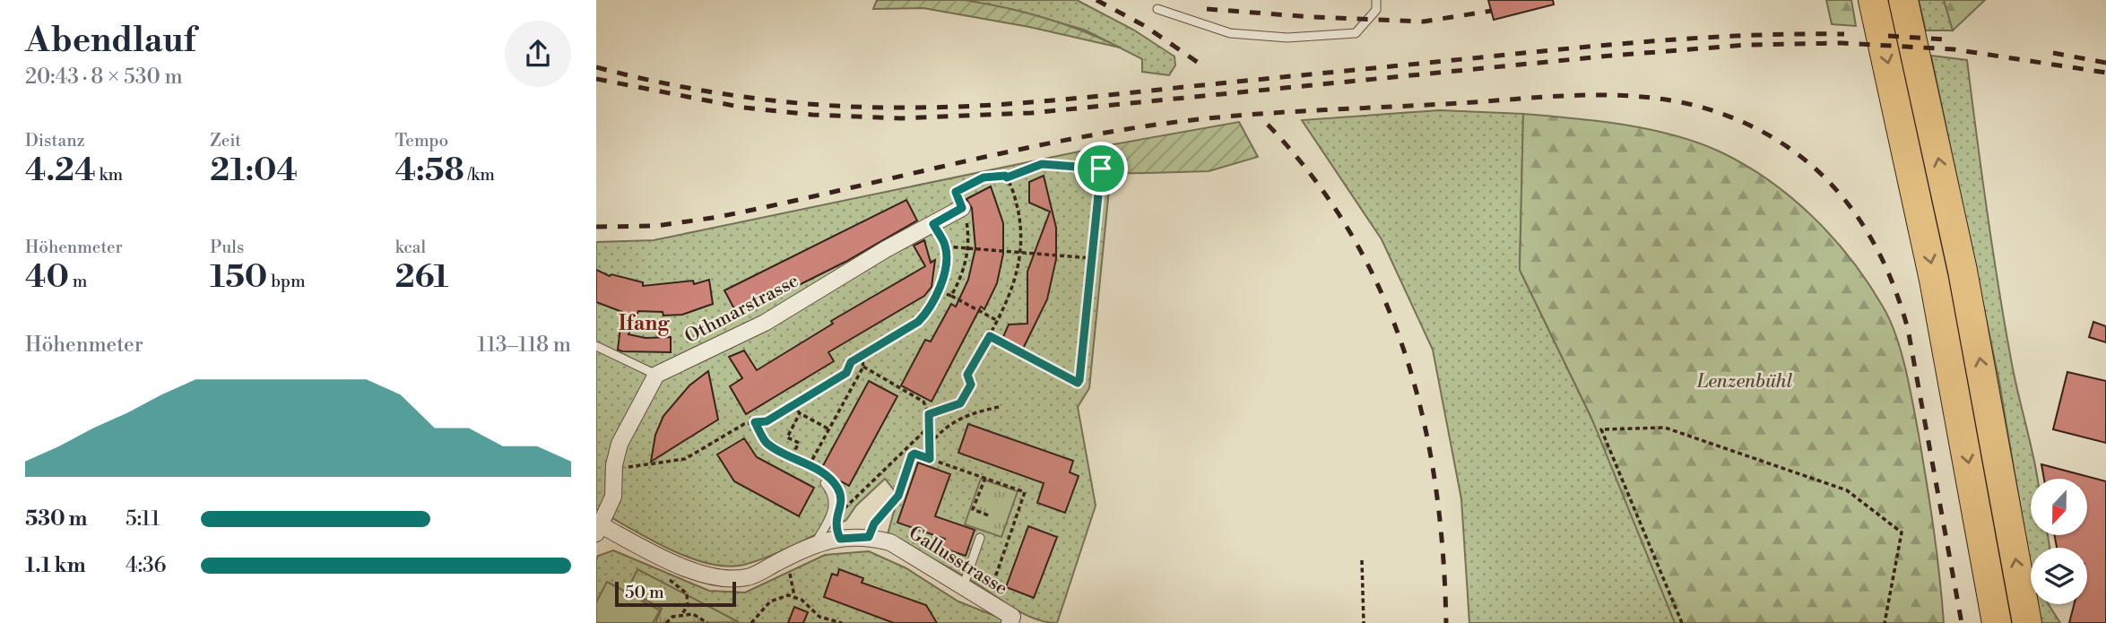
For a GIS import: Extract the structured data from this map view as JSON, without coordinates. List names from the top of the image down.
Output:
{
  "streets": {
    "street": ["Othmarstrasse", "Gallusstrasse"]
  },
  "districts": ["Ifang"],
  "parks": ["Lenzenbühl"],
  "scale_bar": "50 m",
  "north": "bottom",
  "page": {
    "heading": ["Abendlauf", "20:43 · 8 × 530 m"],
    "stats": [
      ["Distanz", "4.24 km"],
      ["Zeit", "21:04"],
      ["Tempo", "4:58 /km"],
      ["Höhenmeter", "40 m"],
      ["Puls", "150 bpm"],
      ["kcal", "261"]
    ],
    "chart": ["Höhenmeter", "113–118 m"],
    "list": [
      {
        "name": "530 m",
        "note": "5:11"
      },
      {
        "name": "1.1 km",
        "note": "4:36"
      }
    ],
    "scale": "50 m"
  }
}
